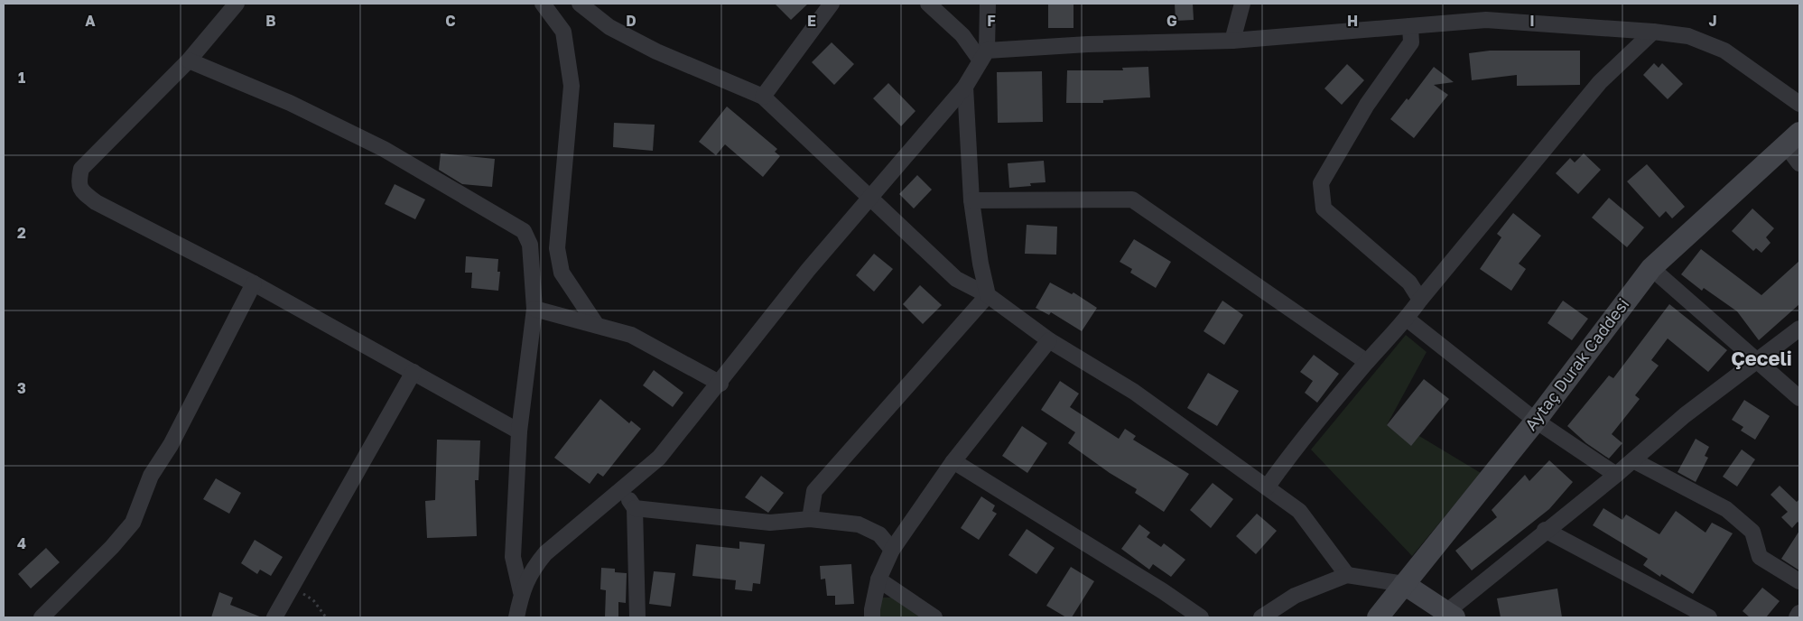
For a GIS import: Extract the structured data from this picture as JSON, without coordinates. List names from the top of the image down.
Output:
{
  "streets": {
    "main road": ["Aytaç Durak Caddesi"]
  },
  "districts": ["Çeceli"],
  "grid": {
    "columns": [
      "A",
      "B",
      "C",
      "D",
      "E",
      "F",
      "G",
      "H",
      "I",
      "J"
    ],
    "rows": [
      "1",
      "2",
      "3",
      "4"
    ]
  }
}
